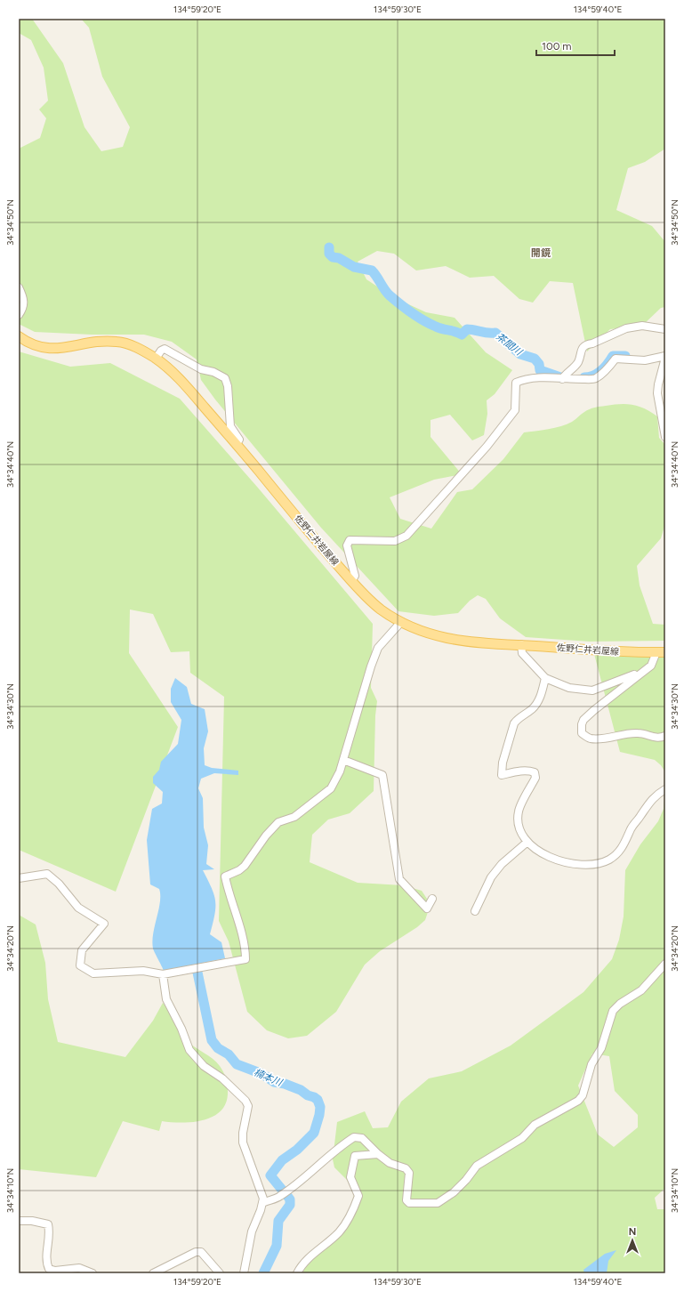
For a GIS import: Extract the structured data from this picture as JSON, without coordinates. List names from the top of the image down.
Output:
{
  "streets": {
    "main road": ["佐野仁井岩屋線"]
  },
  "districts": ["開鏡"],
  "water": ["茶間川", "楠本川"],
  "scale_bar": "100 m",
  "north": "top",
  "coordinates": [
    "134°59'20\"E",
    "134°59'30\"E",
    "134°59'40\"E",
    "34°34'50\"N",
    "34°34'40\"N",
    "34°34'30\"N",
    "34°34'20\"N",
    "34°34'10\"N"
  ]
}
